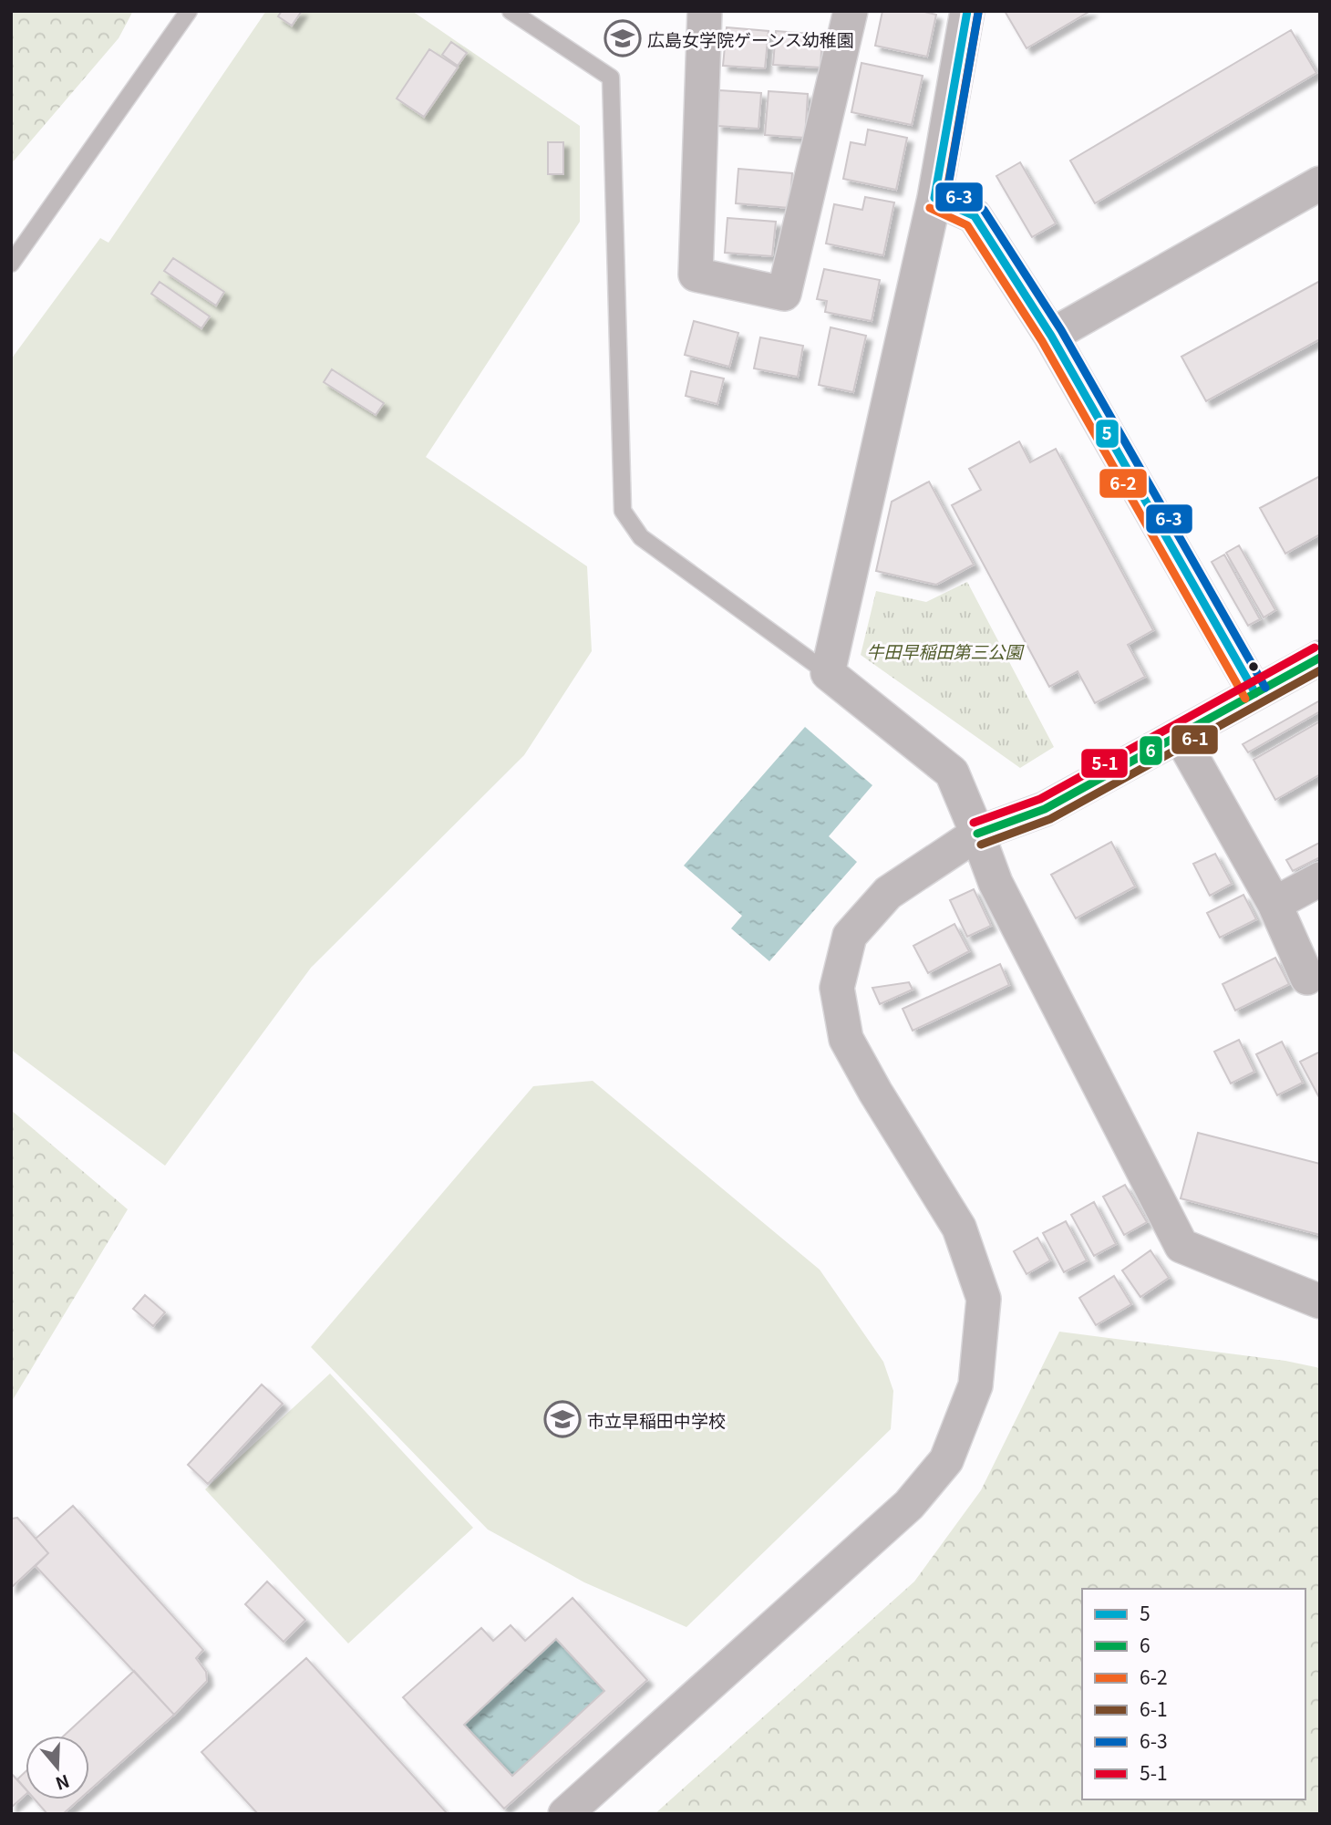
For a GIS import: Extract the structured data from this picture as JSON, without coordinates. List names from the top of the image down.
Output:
{
  "parks": ["牛田早稲田第三公園"],
  "places": {
    "school or university": ["広島女学院ゲーンス幼稚園", "市立早稲田中学校"]
  },
  "lines": [
    "transit line 5",
    "transit line 6-2",
    "transit line 6-3",
    "transit line 5-1",
    "transit line 6",
    "transit line 6-1"
  ],
  "legend": [
    "5",
    "6",
    "6-2",
    "6-1",
    "6-3",
    "5-1"
  ],
  "north": "bottom"
}
